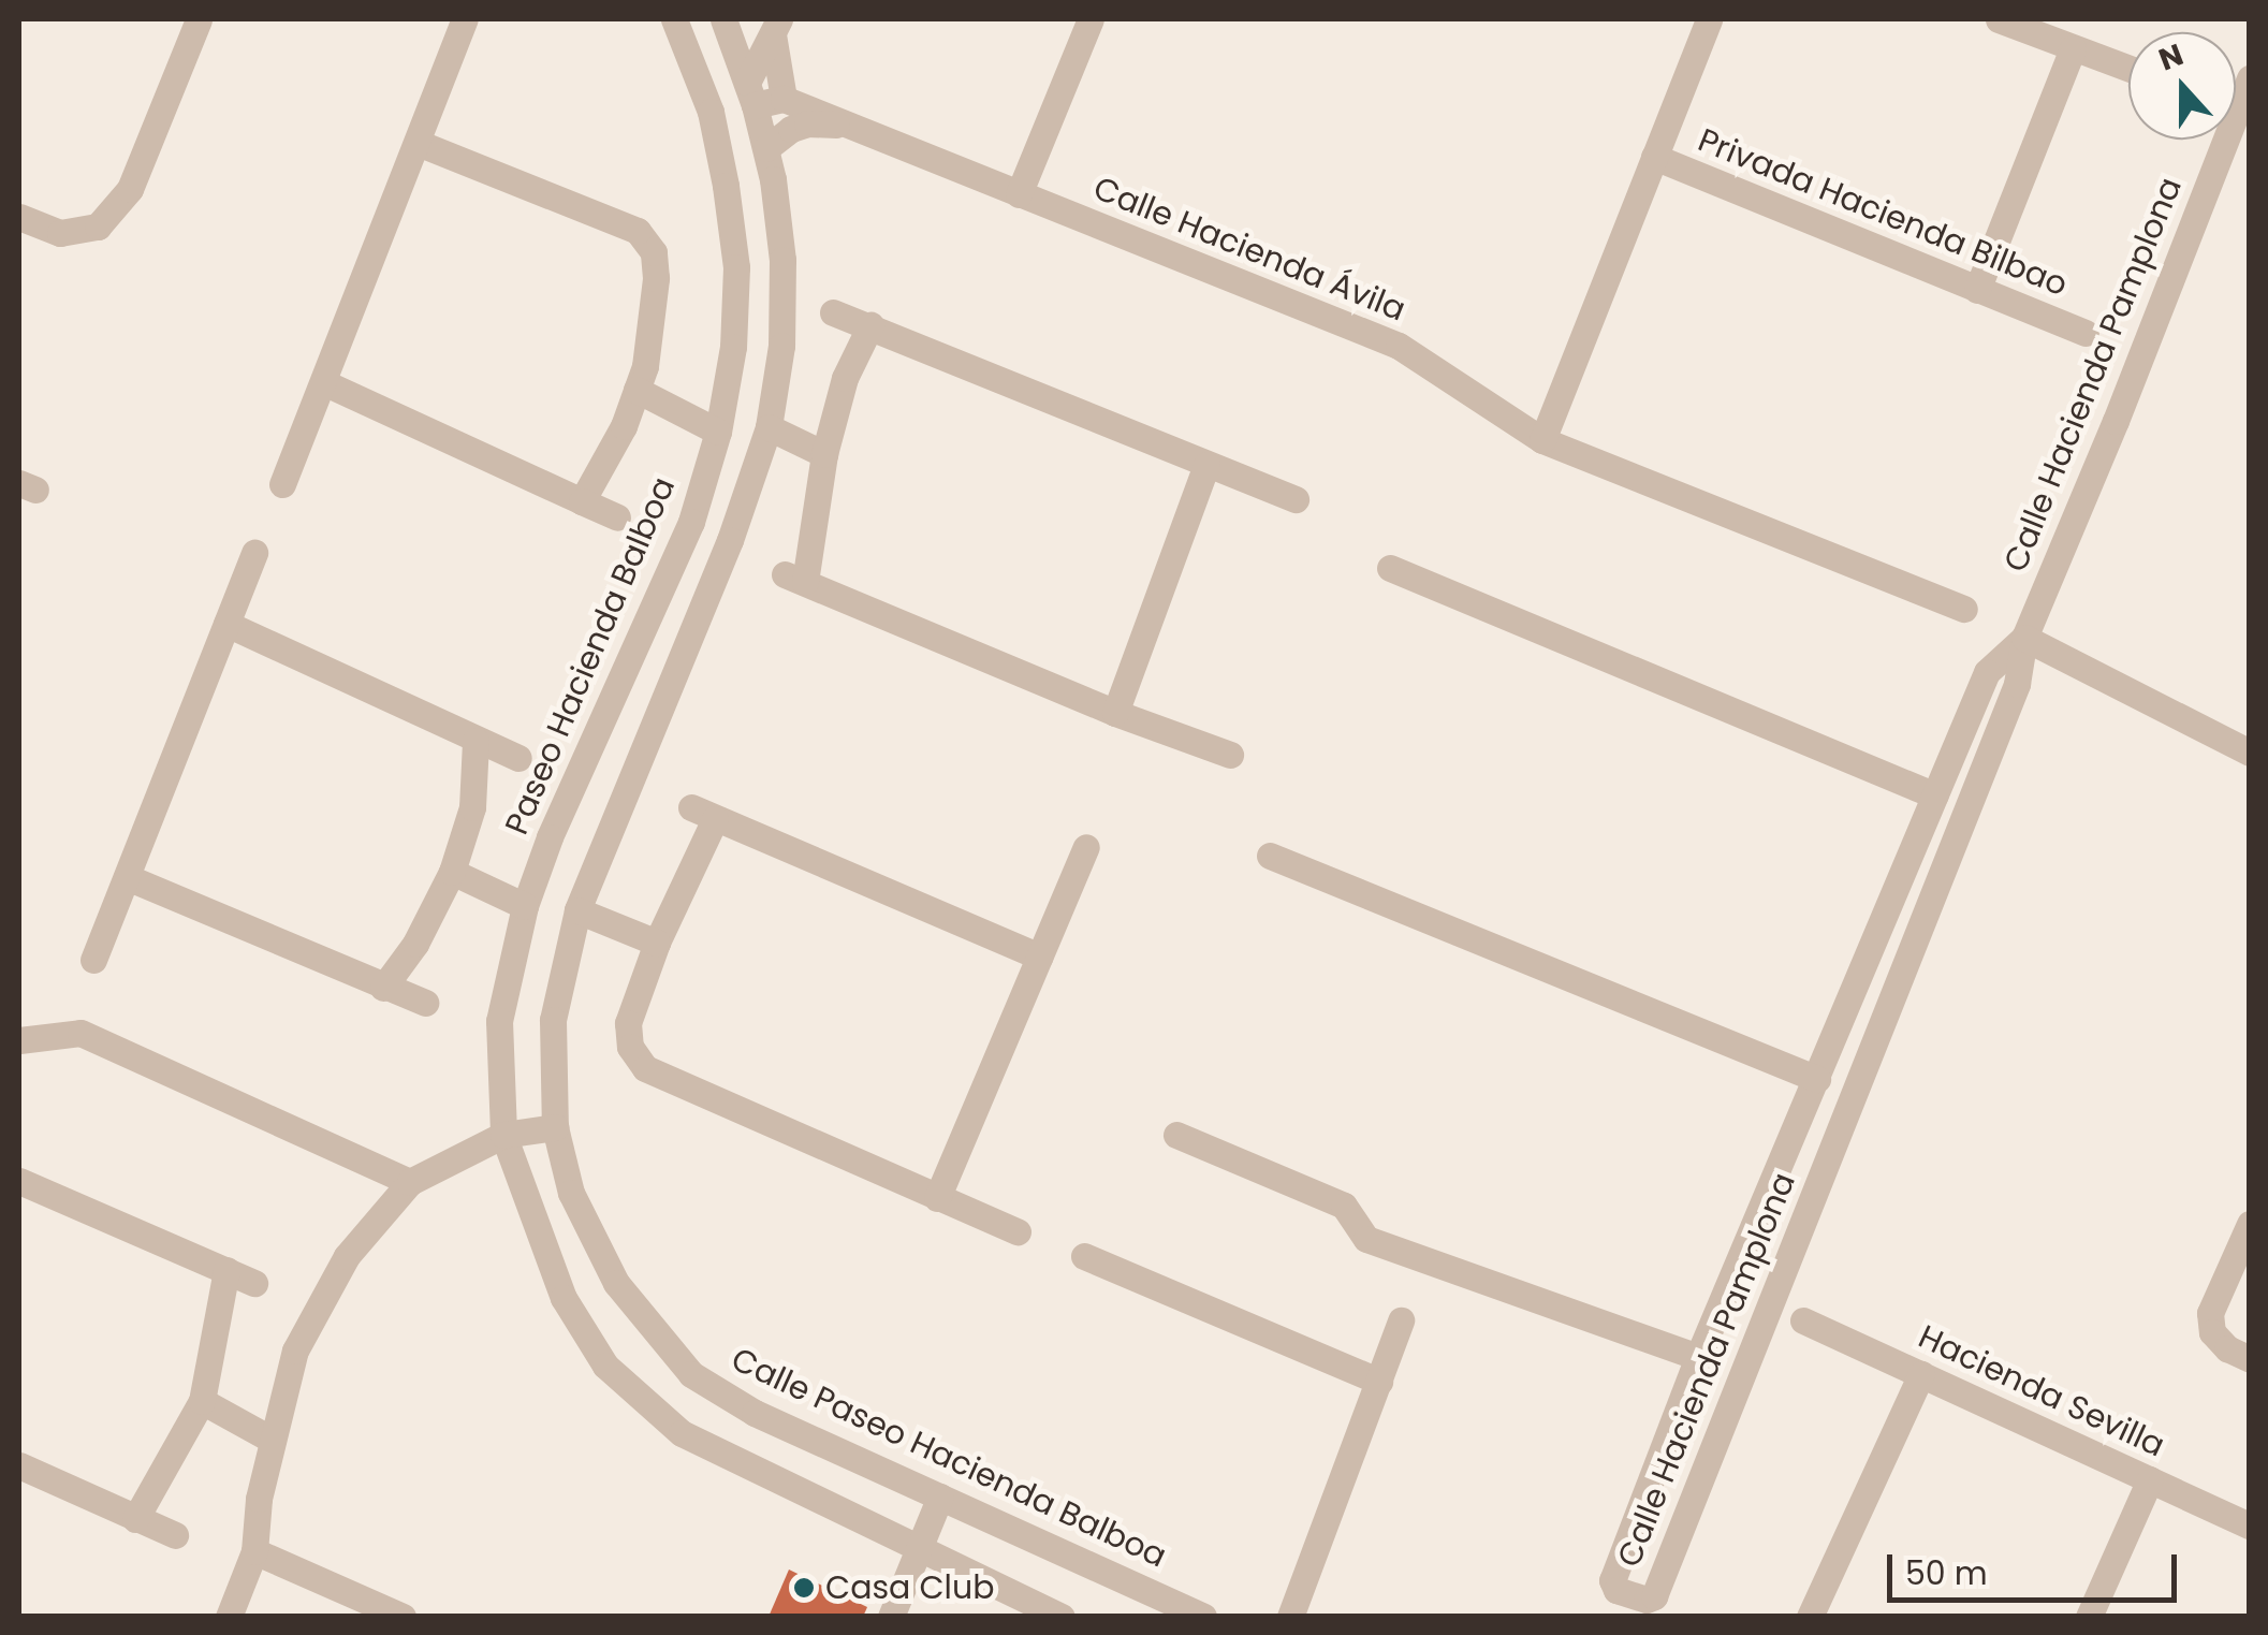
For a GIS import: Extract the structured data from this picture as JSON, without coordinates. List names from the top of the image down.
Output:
{
  "streets": {
    "street": [
      "Privada Hacienda Bilbao",
      "Calle Hacienda Ávila",
      "Calle Hacienda Pamplona",
      "Paseo Hacienda Balboa",
      "Hacienda Sevilla",
      "Calle Paseo Hacienda Balboa"
    ]
  },
  "crossings": [
    ["Privada Hacienda Bilbao", "Calle Hacienda Ávila"]
  ],
  "places": ["Casa Club"],
  "scale_bar": "50 m",
  "north": "top"
}
